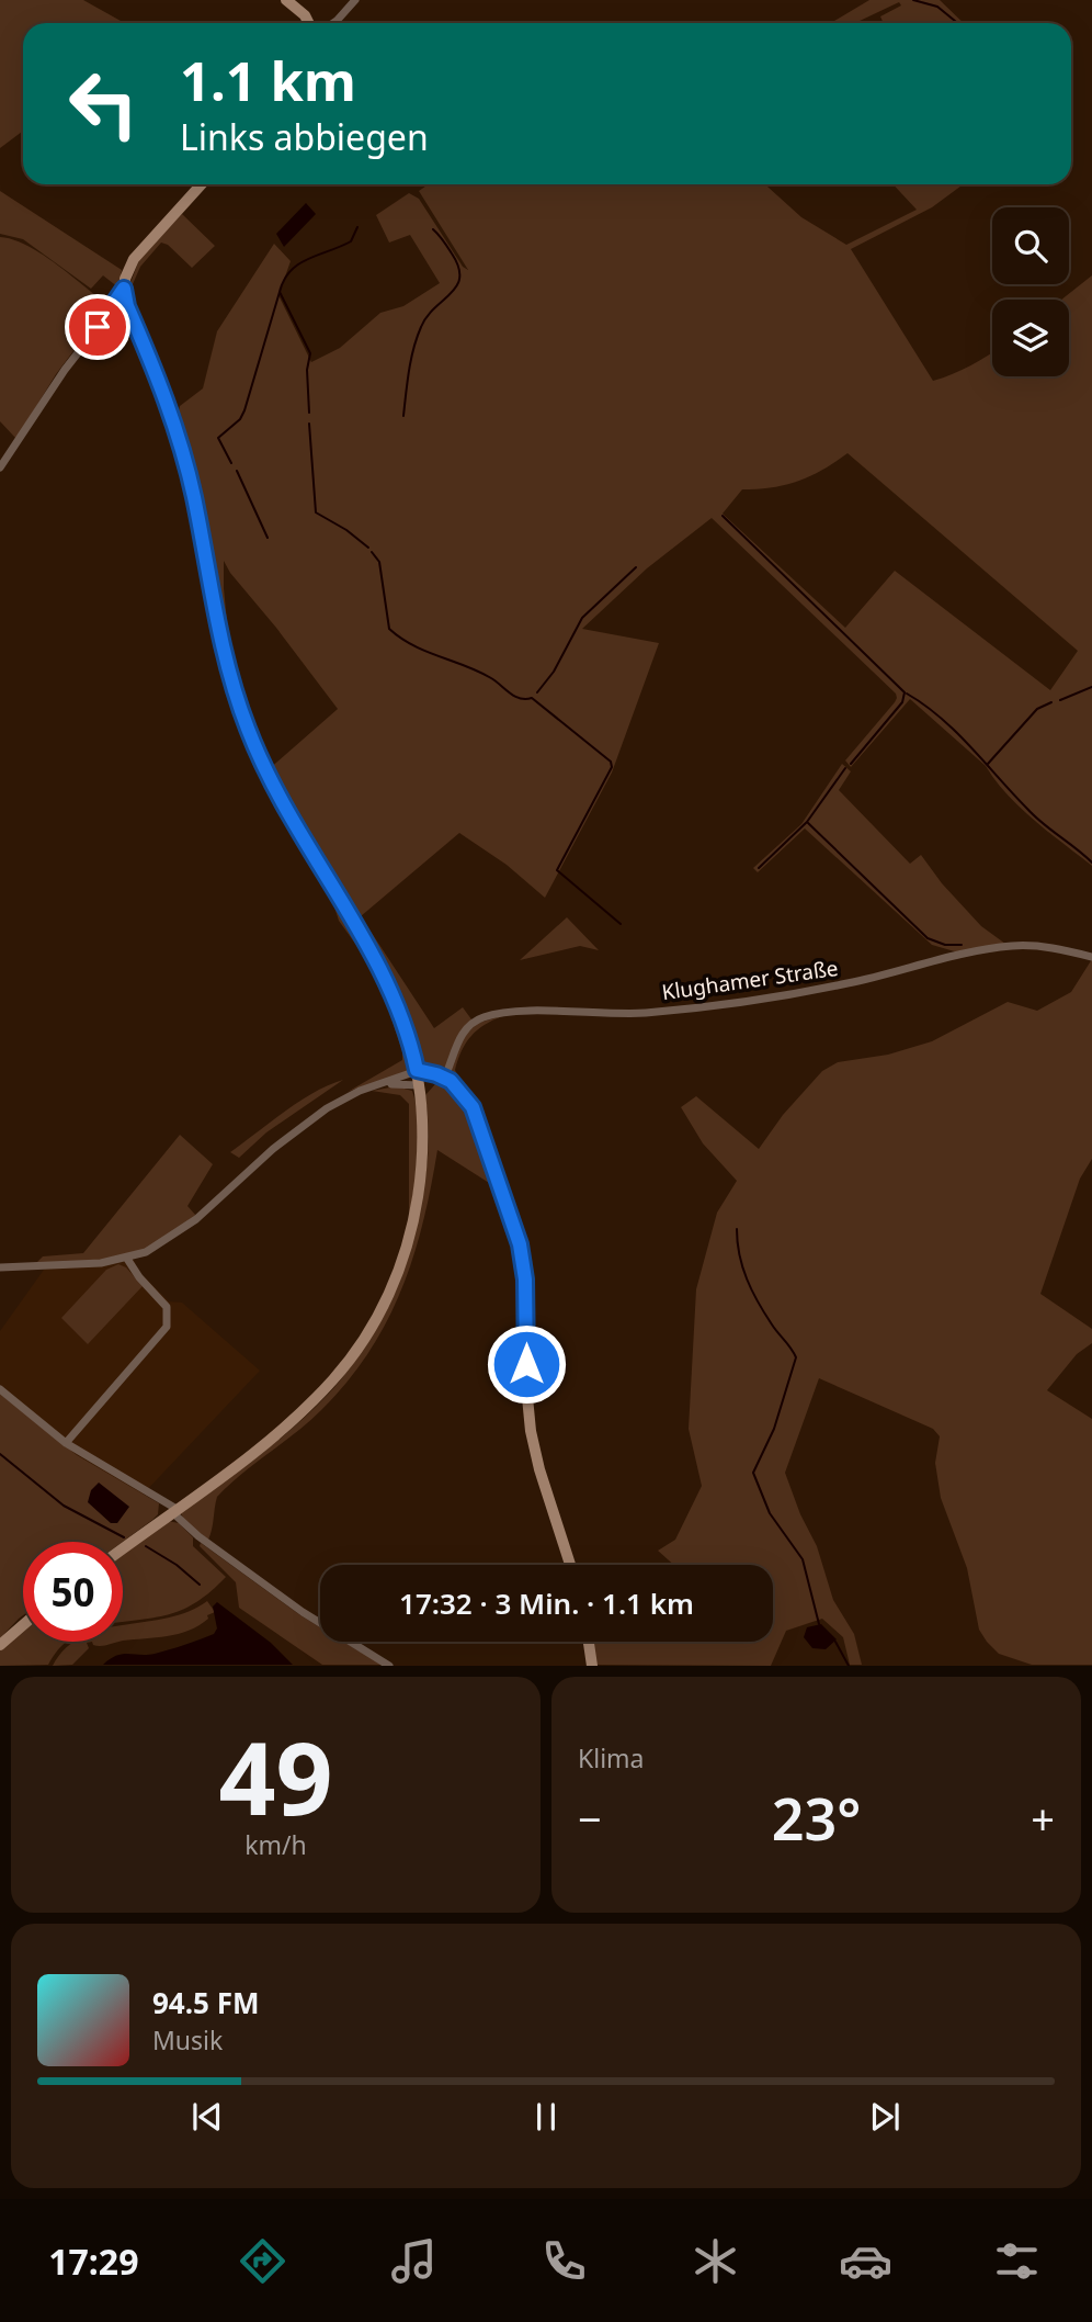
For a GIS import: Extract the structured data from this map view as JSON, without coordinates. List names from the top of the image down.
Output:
{
  "streets": {
    "street": ["Klughamer Straße"]
  },
  "page": {
    "turn": ["1.1 km", "Links abbiegen"],
    "limit": "50",
    "trip": "17:32 · 3 Min. · 1.1 km",
    "tile": [
      ["49", "km/h"],
      "Klima"
    ],
    "heat": ["−", "23°", "+"],
    "song": ["94.5 FM", "Musik"],
    "tabs": "17:29"
  }
}
